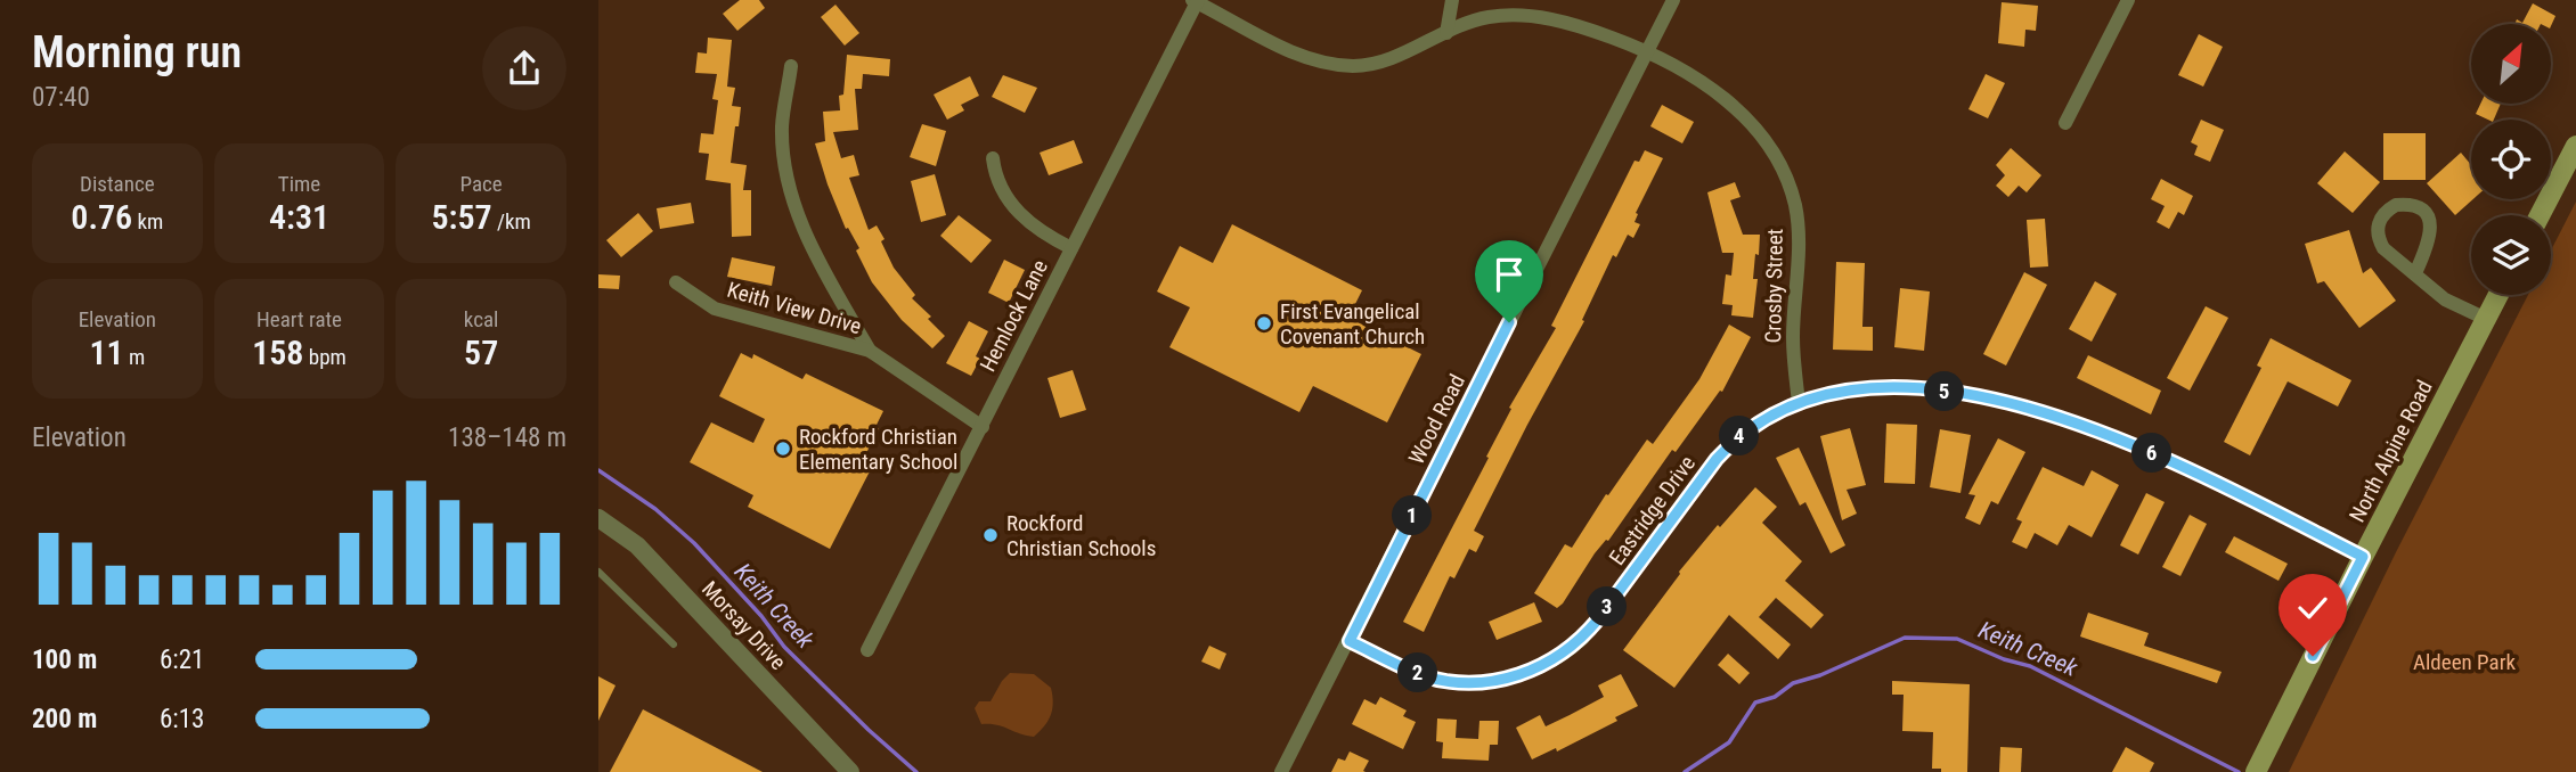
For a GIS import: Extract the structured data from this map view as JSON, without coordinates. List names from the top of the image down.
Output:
{
  "streets": {
    "main road": ["North Alpine Road"],
    "street": [
      "Crosby Street",
      "Keith View Drive",
      "Hemlock Lane",
      "Wood Road",
      "Eastridge Drive",
      "Morsay Drive"
    ]
  },
  "crossings": [
    ["Crosby Street", "Hemlock Lane"],
    ["Crosby Street", "Wood Road"],
    ["Crosby Street", "Eastridge Drive"],
    ["Keith View Drive", "Hemlock Lane"],
    ["Wood Road", "Eastridge Drive"],
    ["North Alpine Road", "Eastridge Drive"]
  ],
  "water": ["Keith Creek"],
  "parks": ["Aldeen Park"],
  "places": ["First Evangelical Covenant Church", "Rockford Christian Elementary School", "Rockford Christian Schools"],
  "north": "top right",
  "page": {
    "heading": ["Morning run", "07:40"],
    "stats": [
      ["Distance", "0.76 km"],
      ["Time", "4:31"],
      ["Pace", "5:57 /km"],
      ["Elevation", "11 m"],
      ["Heart rate", "158 bpm"],
      ["kcal", "57"]
    ],
    "pins": [
      "5",
      "4",
      "6",
      "1",
      "3",
      "2"
    ],
    "chart": ["Elevation", "138–148 m"],
    "list": [
      {
        "name": "100 m",
        "note": "6:21"
      },
      {
        "name": "200 m",
        "note": "6:13"
      }
    ]
  }
}
